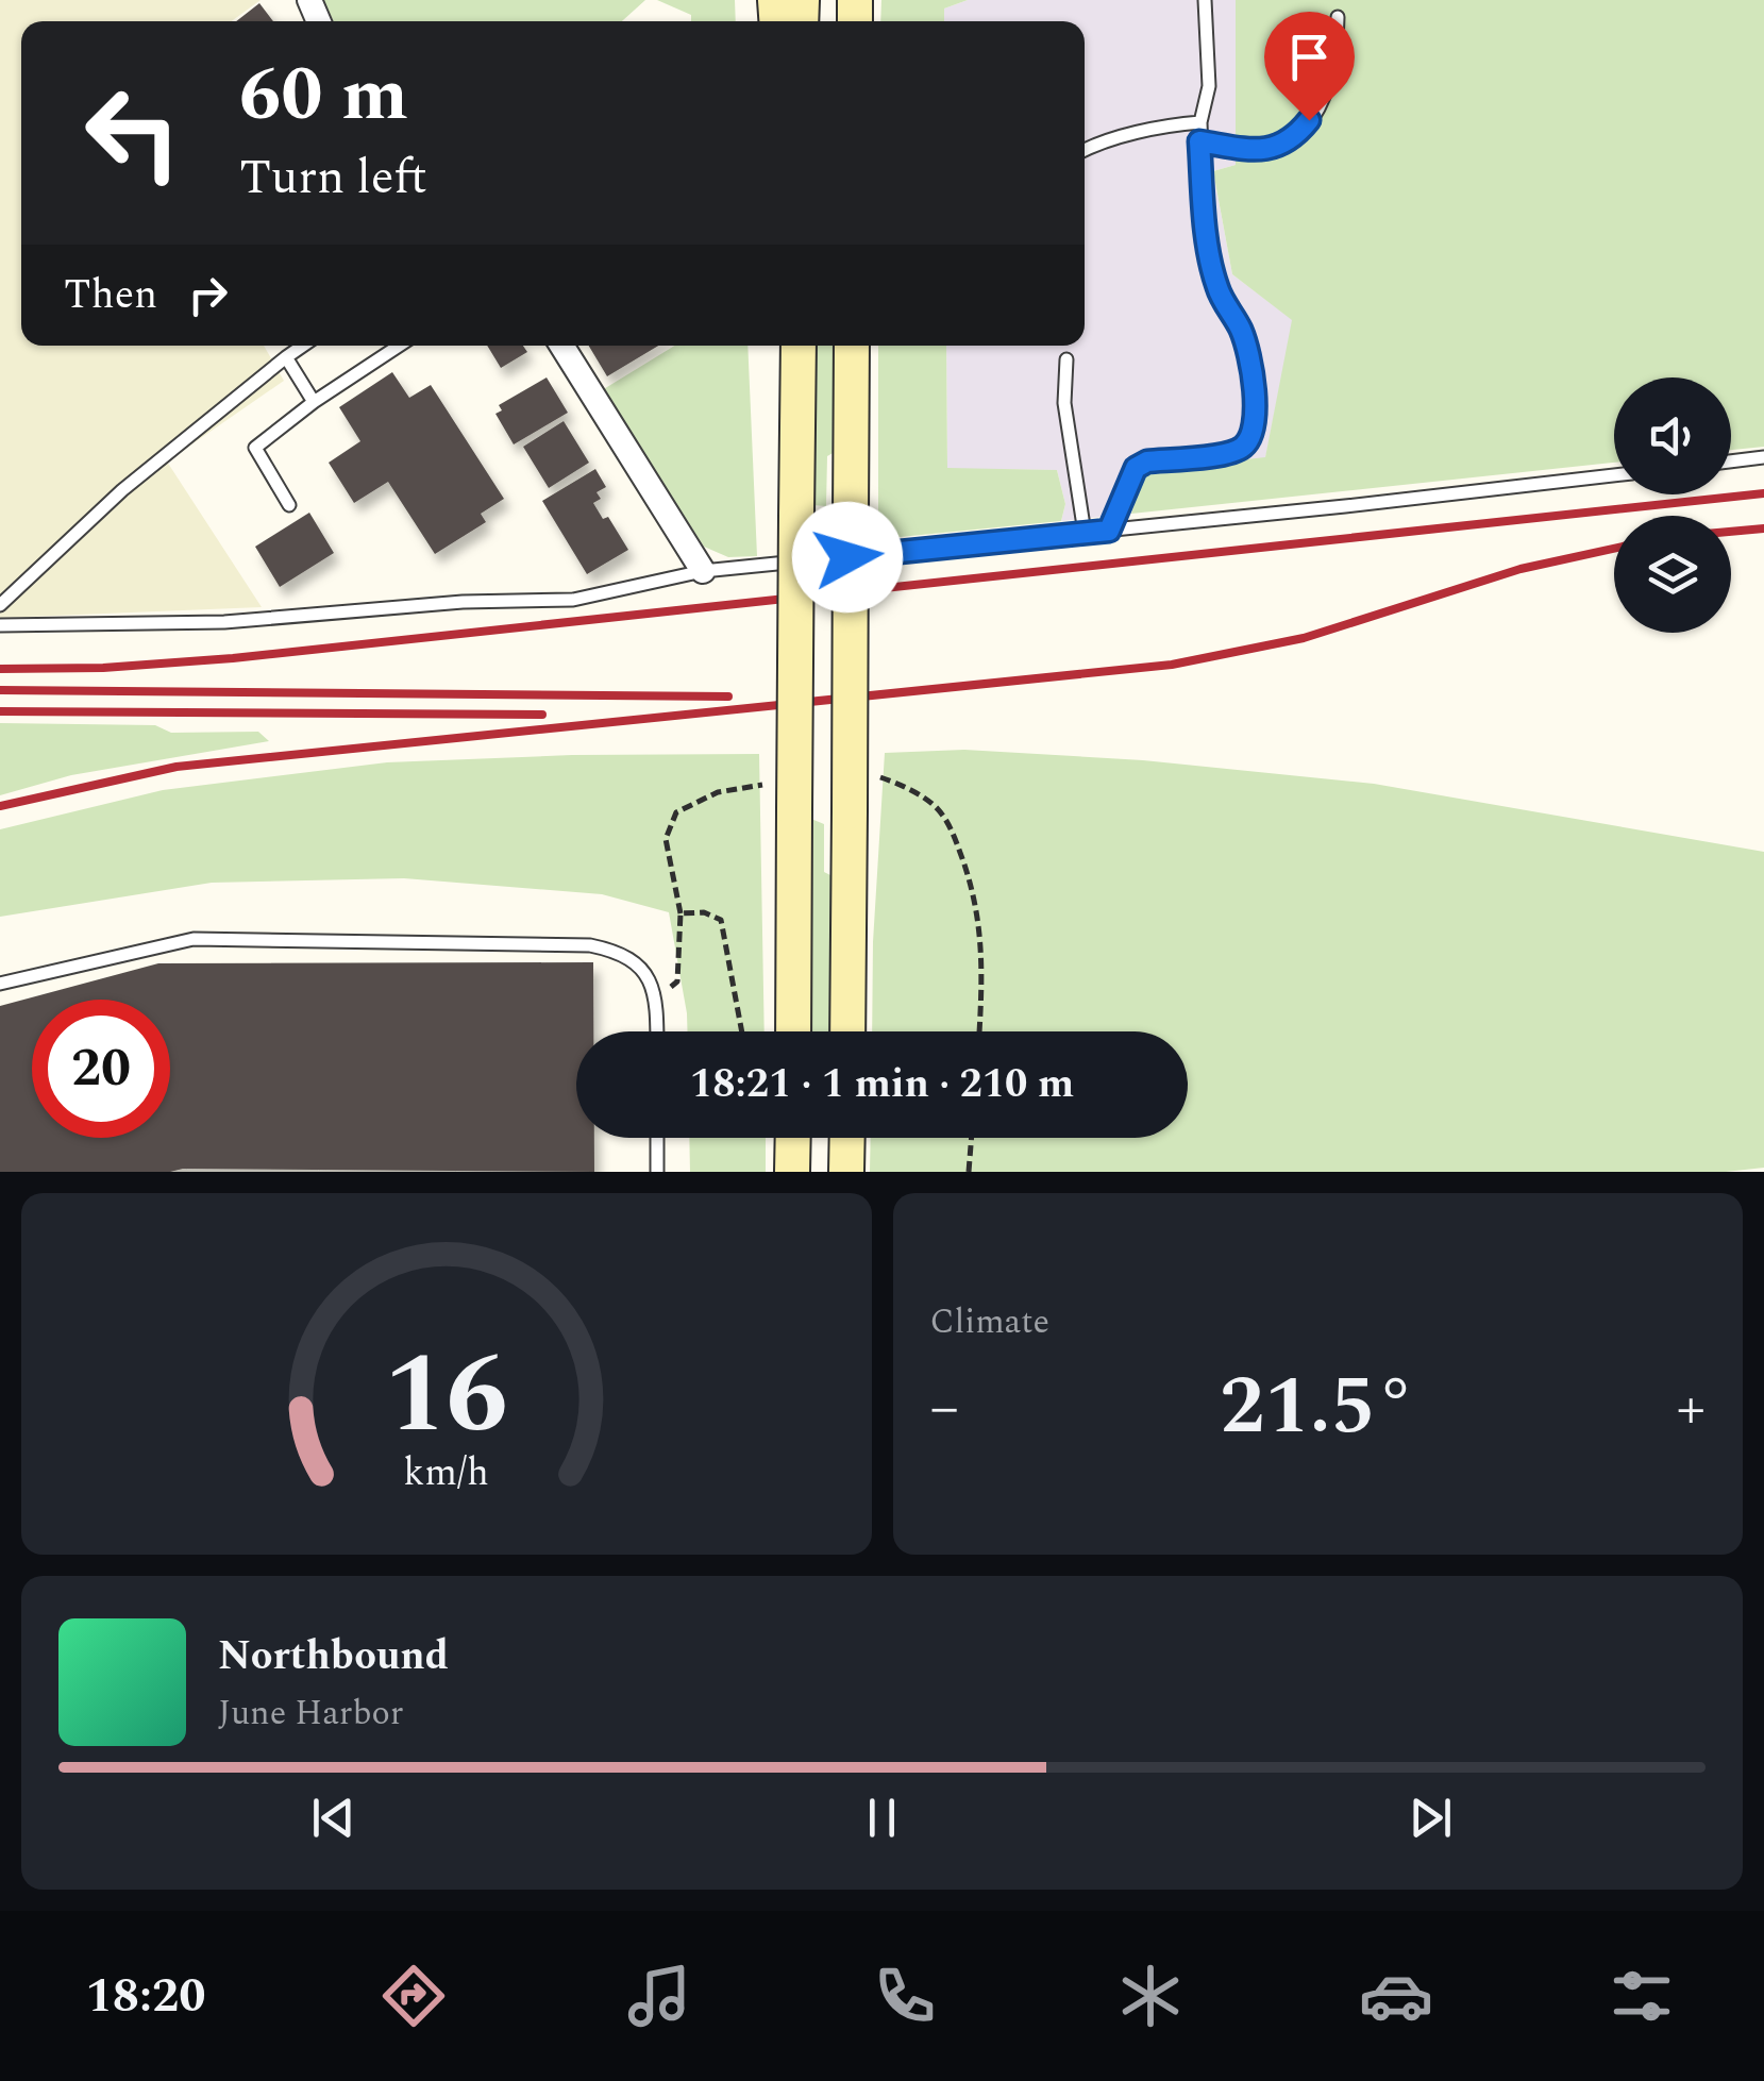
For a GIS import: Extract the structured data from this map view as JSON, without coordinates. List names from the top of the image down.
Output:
{
  "page": {
    "turn": ["60 m", "Turn left"],
    "then": "Then",
    "limit": "20",
    "trip": "18:21 · 1 min · 210 m",
    "tile": "Climate",
    "heat": ["−", "21.5°", "+"],
    "song": ["Northbound", "June Harbor"],
    "tabs": "18:20",
    "gauge": ["16", "km/h"]
  }
}
